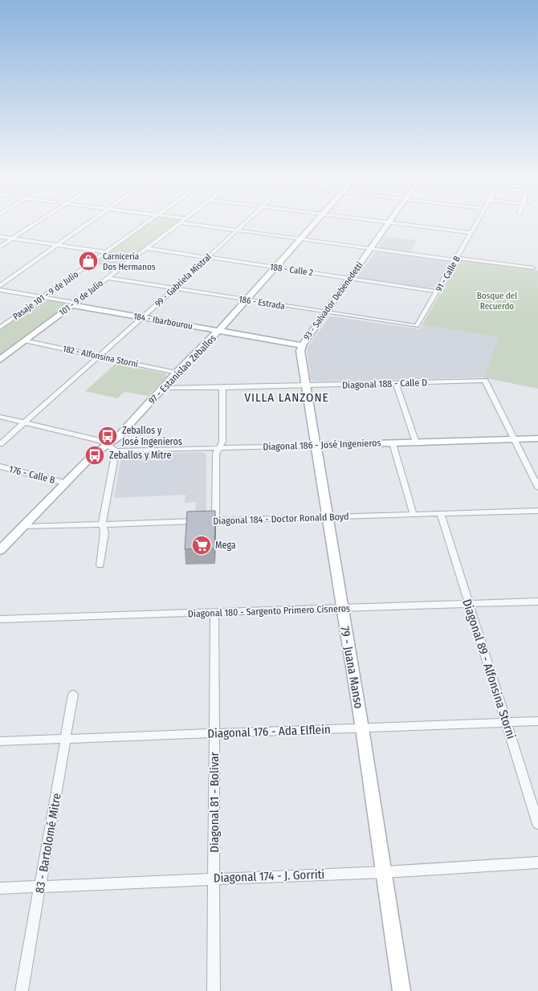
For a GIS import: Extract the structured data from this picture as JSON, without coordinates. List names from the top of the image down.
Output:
{
  "streets": {
    "street": [
      "188 - Calle 2",
      "91 - Calle B",
      "99 - Gabriela Mistral",
      "Pasaje 101 - 9 de Julio",
      "101 - 9 de Julio",
      "93 - Salvador Debenedetti",
      "186 - Estrada",
      "184 - Ibarbourou",
      "182 - Alfonsina Storni",
      "97 - Estanislao Zeballos",
      "Diagonal 188 - Calle D",
      "Diagonal 186 - José Ingenieros",
      "176 - Calle B",
      "Diagonal 184 - Doctor Ronald Boyd",
      "Diagonal 180 - Sargento Primero Cisneros",
      "79 - Juana Manso",
      "Diagonal 89 - Alfonsina Storni",
      "Diagonal 176 - Ada Elflein",
      "Diagonal 81 - Bolivar",
      "83 - Bartolomé Mitre",
      "Diagonal 174 - J. Gorriti"
    ]
  },
  "crossings": [
    ["188 - Calle 2", "91 - Calle B"],
    ["188 - Calle 2", "99 - Gabriela Mistral"],
    ["188 - Calle 2", "101 - 9 de Julio"],
    ["188 - Calle 2", "93 - Salvador Debenedetti"],
    ["188 - Calle 2", "97 - Estanislao Zeballos"],
    ["91 - Calle B", "186 - Estrada"],
    ["99 - Gabriela Mistral", "186 - Estrada"],
    ["99 - Gabriela Mistral", "184 - Ibarbourou"],
    ["99 - Gabriela Mistral", "182 - Alfonsina Storni"],
    ["Pasaje 101 - 9 de Julio", "184 - Ibarbourou"],
    ["101 - 9 de Julio", "186 - Estrada"],
    ["101 - 9 de Julio", "184 - Ibarbourou"],
    ["101 - 9 de Julio", "182 - Alfonsina Storni"],
    ["93 - Salvador Debenedetti", "186 - Estrada"],
    ["93 - Salvador Debenedetti", "184 - Ibarbourou"],
    ["93 - Salvador Debenedetti", "79 - Juana Manso"],
    ["186 - Estrada", "97 - Estanislao Zeballos"],
    ["184 - Ibarbourou", "97 - Estanislao Zeballos"],
    ["184 - Ibarbourou", "79 - Juana Manso"],
    ["182 - Alfonsina Storni", "97 - Estanislao Zeballos"],
    ["97 - Estanislao Zeballos", "Diagonal 188 - Calle D"],
    ["97 - Estanislao Zeballos", "Diagonal 186 - José Ingenieros"],
    ["97 - Estanislao Zeballos", "176 - Calle B"],
    ["97 - Estanislao Zeballos", "Diagonal 184 - Doctor Ronald Boyd"],
    ["Diagonal 188 - Calle D", "Diagonal 186 - José Ingenieros"],
    ["Diagonal 188 - Calle D", "79 - Juana Manso"],
    ["Diagonal 186 - José Ingenieros", "79 - Juana Manso"],
    ["Diagonal 184 - Doctor Ronald Boyd", "79 - Juana Manso"],
    ["Diagonal 184 - Doctor Ronald Boyd", "Diagonal 89 - Alfonsina Storni"],
    ["Diagonal 180 - Sargento Primero Cisneros", "79 - Juana Manso"],
    ["Diagonal 180 - Sargento Primero Cisneros", "Diagonal 89 - Alfonsina Storni"],
    ["Diagonal 180 - Sargento Primero Cisneros", "Diagonal 81 - Bolivar"],
    ["79 - Juana Manso", "Diagonal 176 - Ada Elflein"],
    ["79 - Juana Manso", "Diagonal 174 - J. Gorriti"],
    ["Diagonal 89 - Alfonsina Storni", "Diagonal 176 - Ada Elflein"],
    ["Diagonal 176 - Ada Elflein", "Diagonal 81 - Bolivar"],
    ["Diagonal 176 - Ada Elflein", "83 - Bartolomé Mitre"],
    ["Diagonal 81 - Bolivar", "Diagonal 174 - J. Gorriti"],
    ["83 - Bartolomé Mitre", "Diagonal 174 - J. Gorriti"]
  ],
  "districts": ["VILLA LANZONE"],
  "parks": ["Bosque del Recuerdo"],
  "places": {
    "shop": ["Carnicería Dos Hermanos"],
    "bus stop": ["Zeballos y José Ingenieros", "Zeballos y Mitre"],
    "supermarket": ["Mega"]
  }
}
